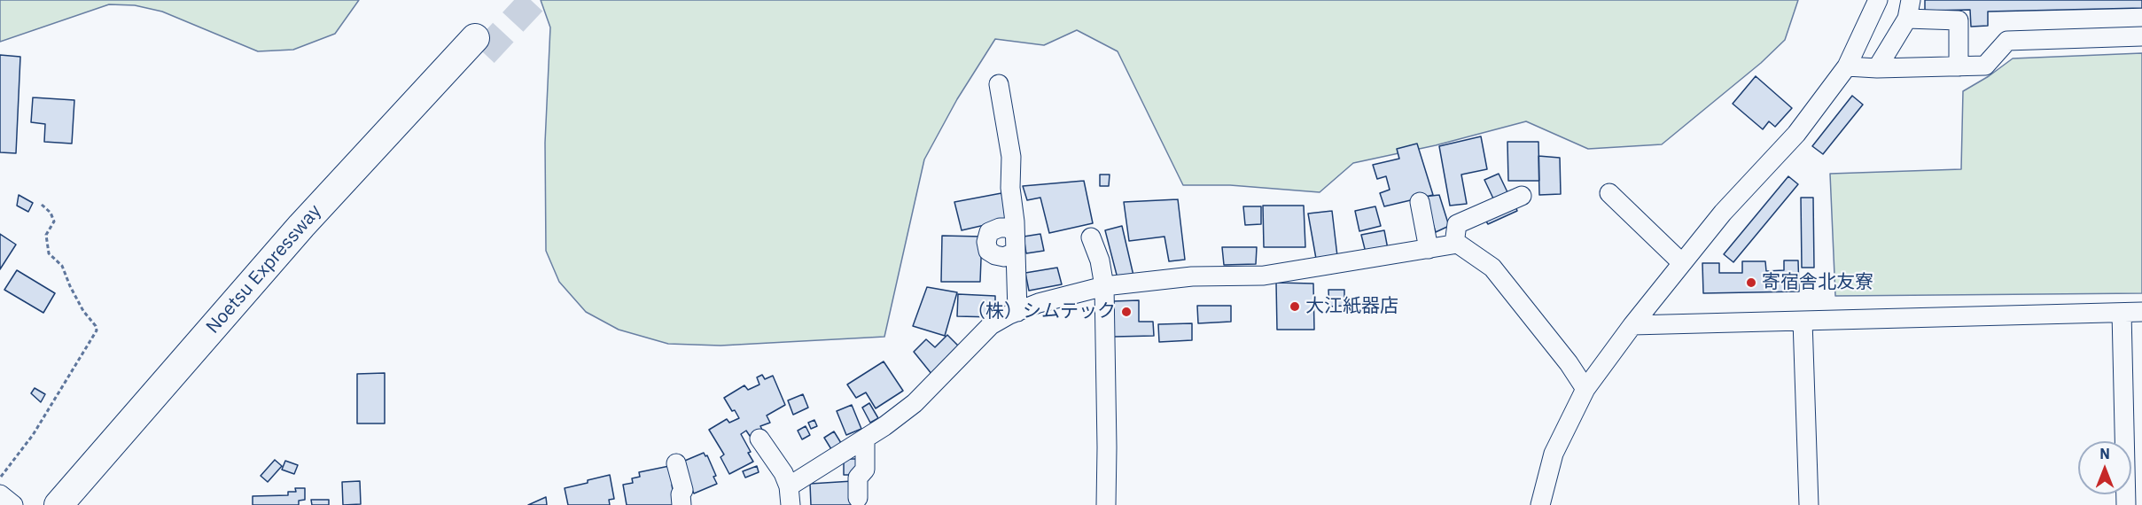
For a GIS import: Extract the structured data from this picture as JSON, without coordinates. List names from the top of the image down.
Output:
{
  "streets": {
    "highway": ["Noetsu Expressway"]
  },
  "places": ["寄宿舎北友寮", "大江紙器店", "（株）シムテック"],
  "north": "top"
}
